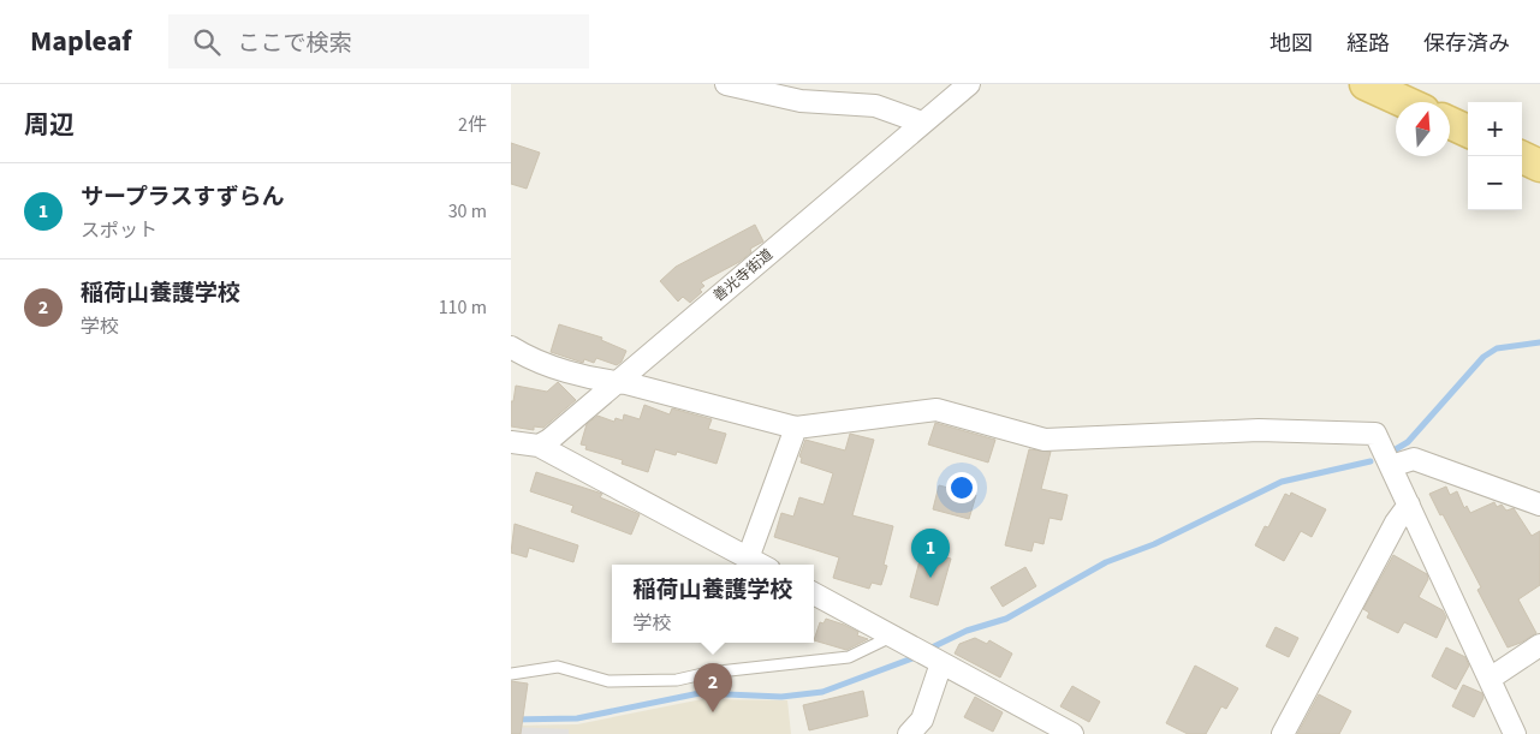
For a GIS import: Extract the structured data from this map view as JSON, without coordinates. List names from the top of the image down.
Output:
{
  "streets": {
    "street": ["善光寺街道"]
  },
  "north": "top",
  "page": {
    "header": "Mapleaf",
    "search": "ここで検索",
    "nav": ["地図", "経路", "保存済み"],
    "heading": ["周辺", "2件"],
    "map_buttons": ["+", "−"],
    "list": [
      {
        "mark": "1",
        "name": "サープラスすずらん",
        "note": "スポット",
        "value": "30 m"
      },
      {
        "mark": "2",
        "name": "稲荷山養護学校",
        "note": "学校",
        "value": "110 m"
      }
    ],
    "pins": ["1", "2"],
    "popup": ["稲荷山養護学校", "学校"]
  }
}
